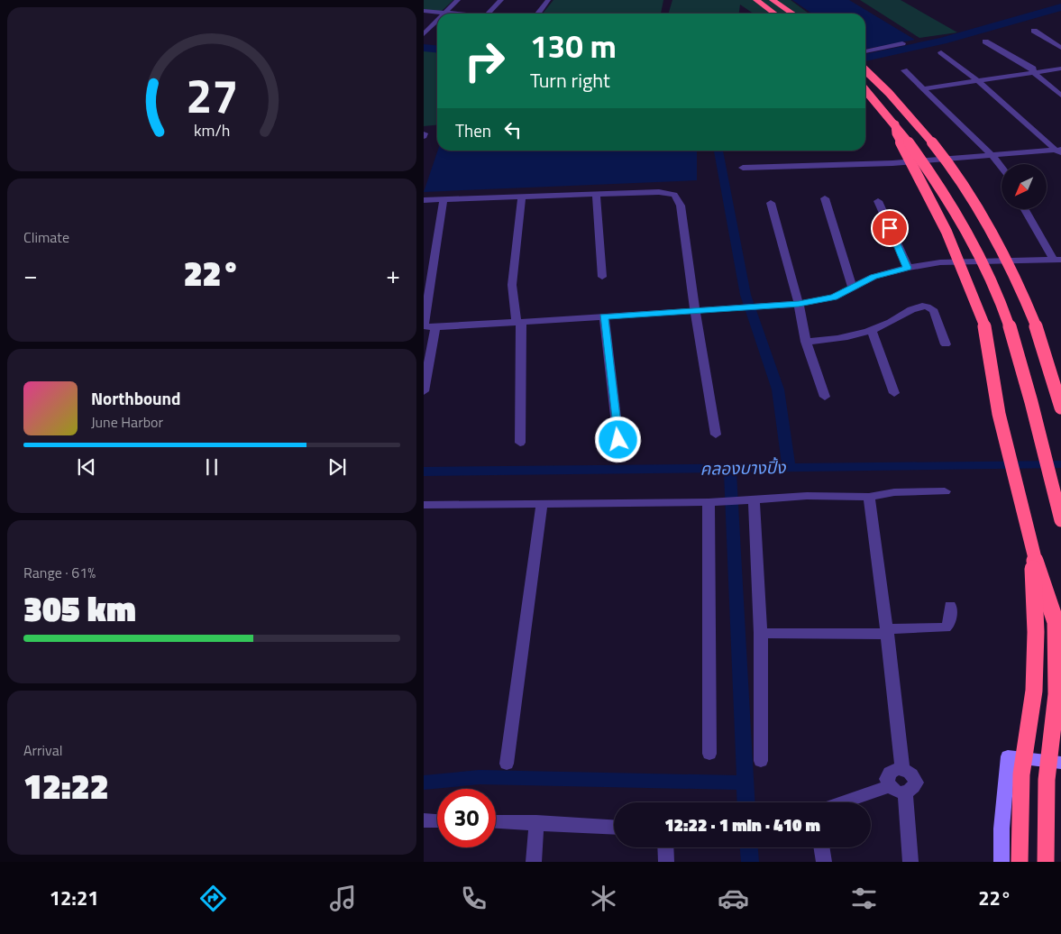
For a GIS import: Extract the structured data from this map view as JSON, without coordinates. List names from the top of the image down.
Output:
{
  "water": ["คลองบางปิ้ง"],
  "north": "bottom left",
  "page": {
    "turn": ["130 m", "Turn right"],
    "then": "Then",
    "tile": [
      "Climate",
      ["Range · 61%", "305 km"],
      ["Arrival", "12:22"]
    ],
    "heat": ["−", "22°", "+"],
    "song": ["Northbound", "June Harbor"],
    "limit": "30",
    "trip": "12:22 · 1 min · 410 m",
    "tabs": ["12:21", "22°"],
    "gauge": ["27", "km/h"]
  }
}
